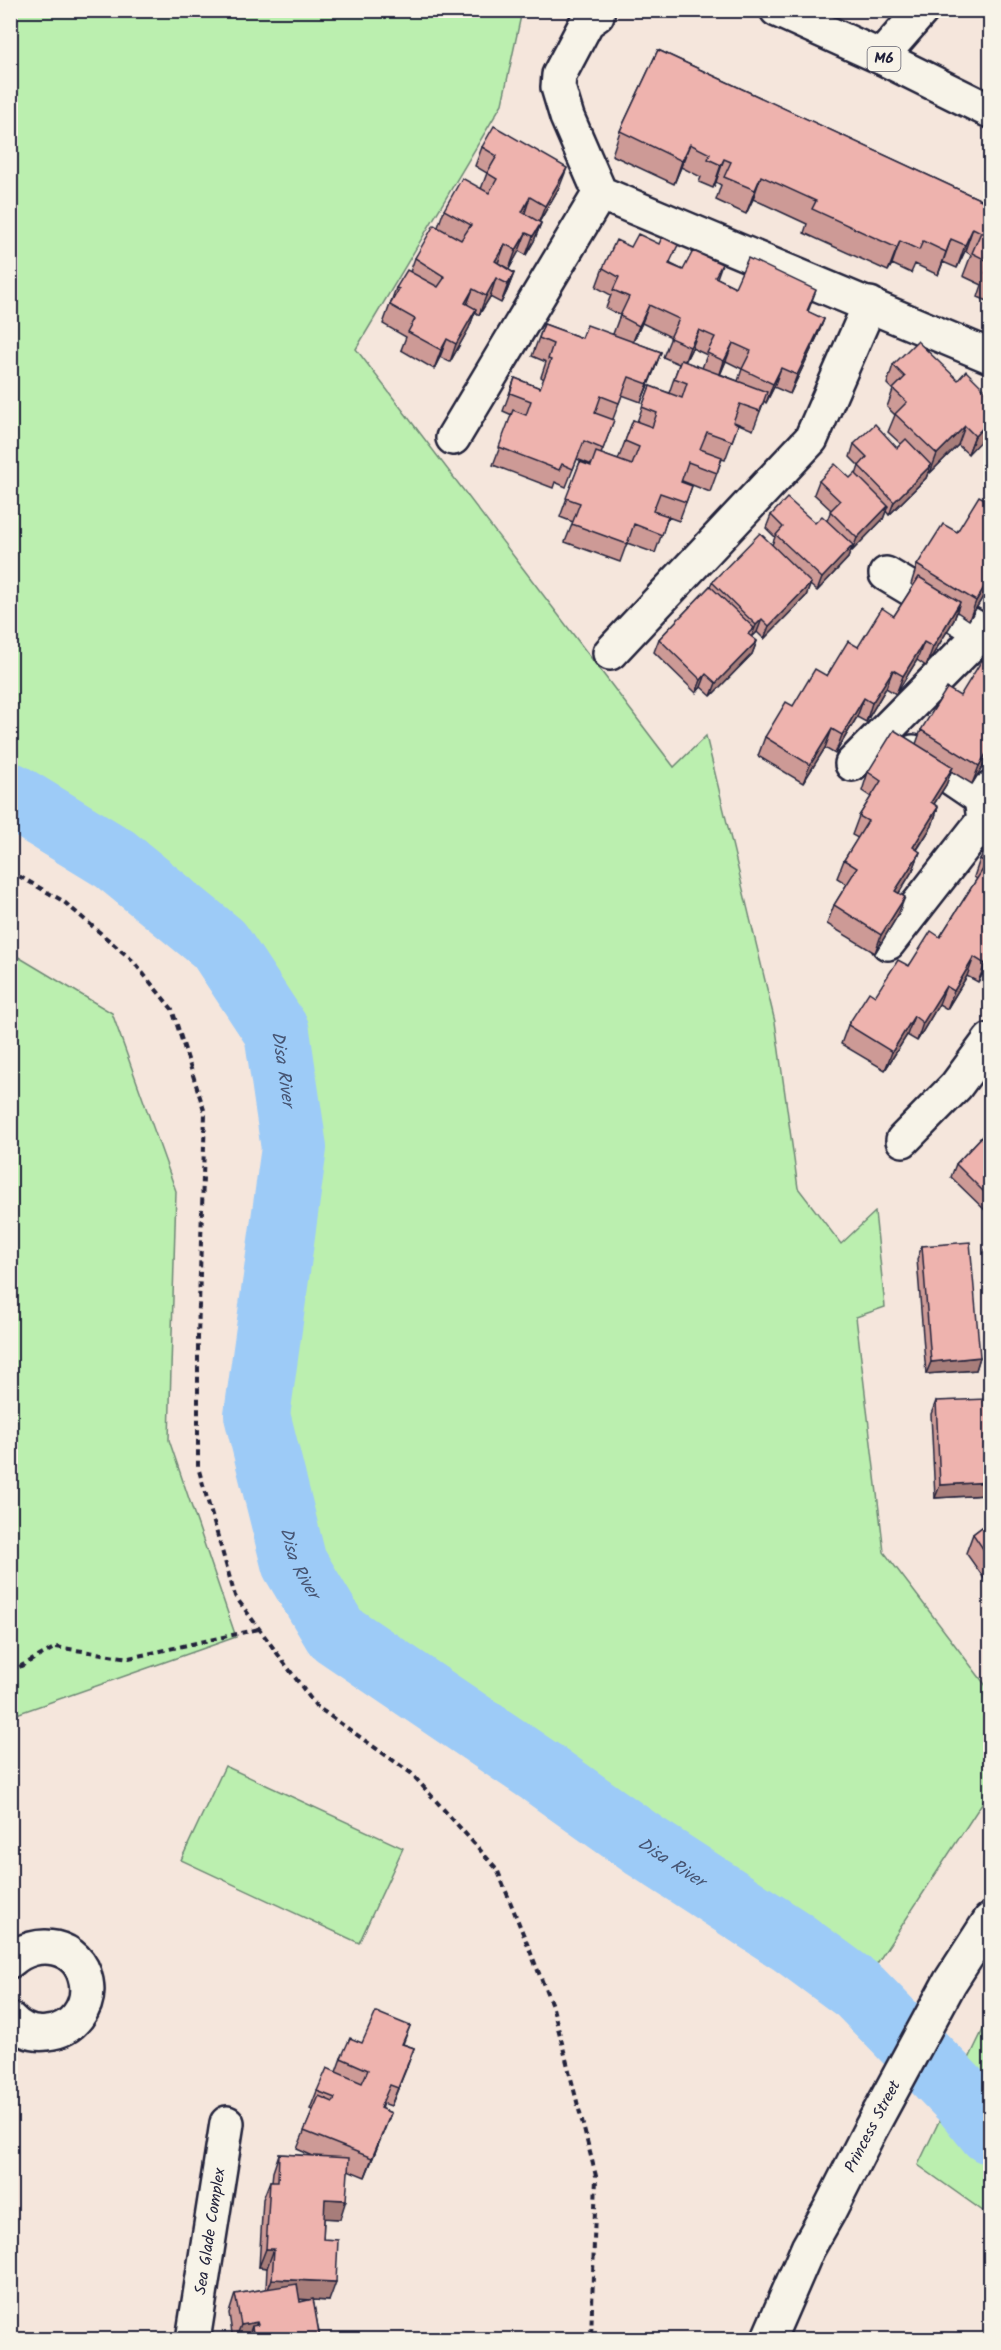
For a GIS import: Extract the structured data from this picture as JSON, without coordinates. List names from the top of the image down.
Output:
{
  "streets": {
    "street": ["M6", "Princess Street", "Sea Glade Complex"]
  },
  "water": ["Disa River"]
}
